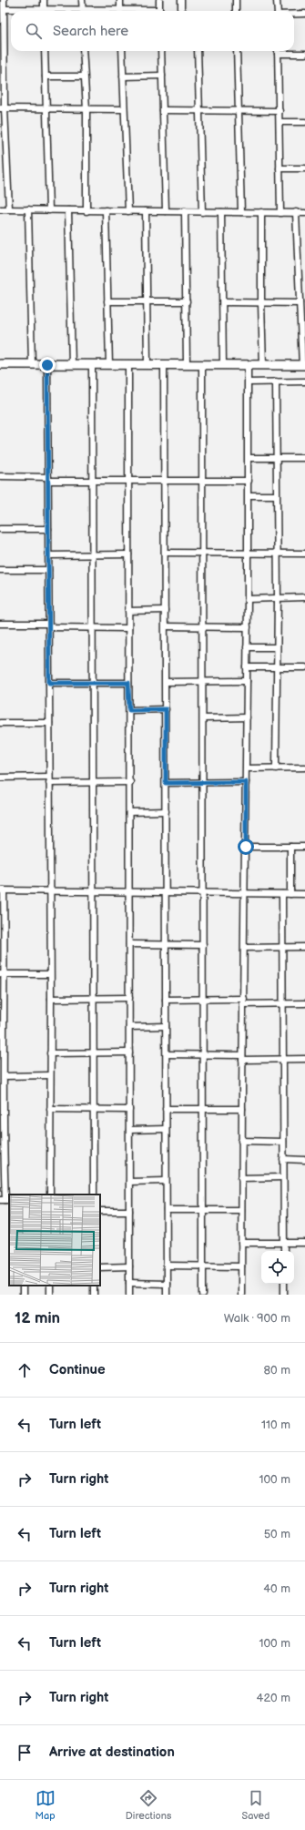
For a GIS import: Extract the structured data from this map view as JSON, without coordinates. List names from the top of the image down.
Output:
{
  "page": {
    "search": "Search here",
    "heading": ["12 min", "Walk · 900 m"],
    "list": [
      ["Continue", "80 m"],
      ["Turn left", "110 m"],
      ["Turn right", "100 m"],
      ["Turn left", "50 m"],
      ["Turn right", "40 m"],
      ["Turn left", "100 m"],
      ["Turn right", "420 m"],
      "Arrive at destination"
    ],
    "nav": ["Map", "Directions", "Saved"]
  }
}
